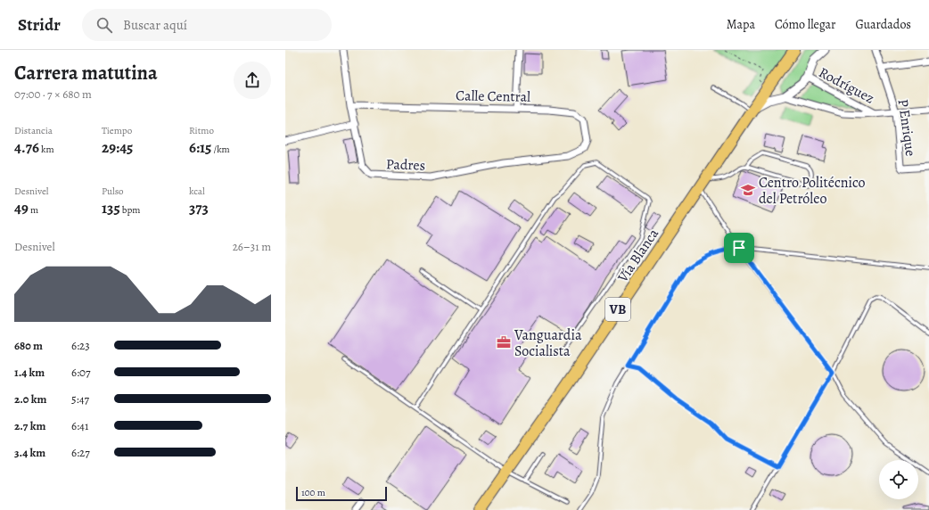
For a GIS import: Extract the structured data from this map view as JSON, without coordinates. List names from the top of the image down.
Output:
{
  "streets": {
    "main road": ["Vía Blanca", "VB"],
    "street": [
      "Rodríguez",
      "Calle Central",
      "P Enrique",
      "Padres"
    ]
  },
  "crossings": [
    ["Calle Central", "Padres"]
  ],
  "places": {
    "school or university": ["Centro Politécnico del Petróleo"],
    "office": ["Vanguardia Socialista"]
  },
  "scale_bar": "100 m",
  "page": {
    "header": "Stridr",
    "search": "Buscar aquí",
    "nav": ["Mapa", "Cómo llegar", "Guardados"],
    "heading": ["Carrera matutina", "07:00 · 7 × 680 m"],
    "stats": [
      ["Distancia", "4.76 km"],
      ["Tiempo", "29:45"],
      ["Ritmo", "6:15 /km"],
      ["Desnivel", "49 m"],
      ["Pulso", "135 bpm"],
      ["kcal", "373"]
    ],
    "chart": ["Desnivel", "26–31 m"],
    "list": [
      {
        "name": "680 m",
        "note": "6:23"
      },
      {
        "name": "1.4 km",
        "note": "6:07"
      },
      {
        "name": "2.0 km",
        "note": "5:47"
      },
      {
        "name": "2.7 km",
        "note": "6:41"
      },
      {
        "name": "3.4 km",
        "note": "6:27"
      }
    ],
    "scale": "100 m"
  }
}
